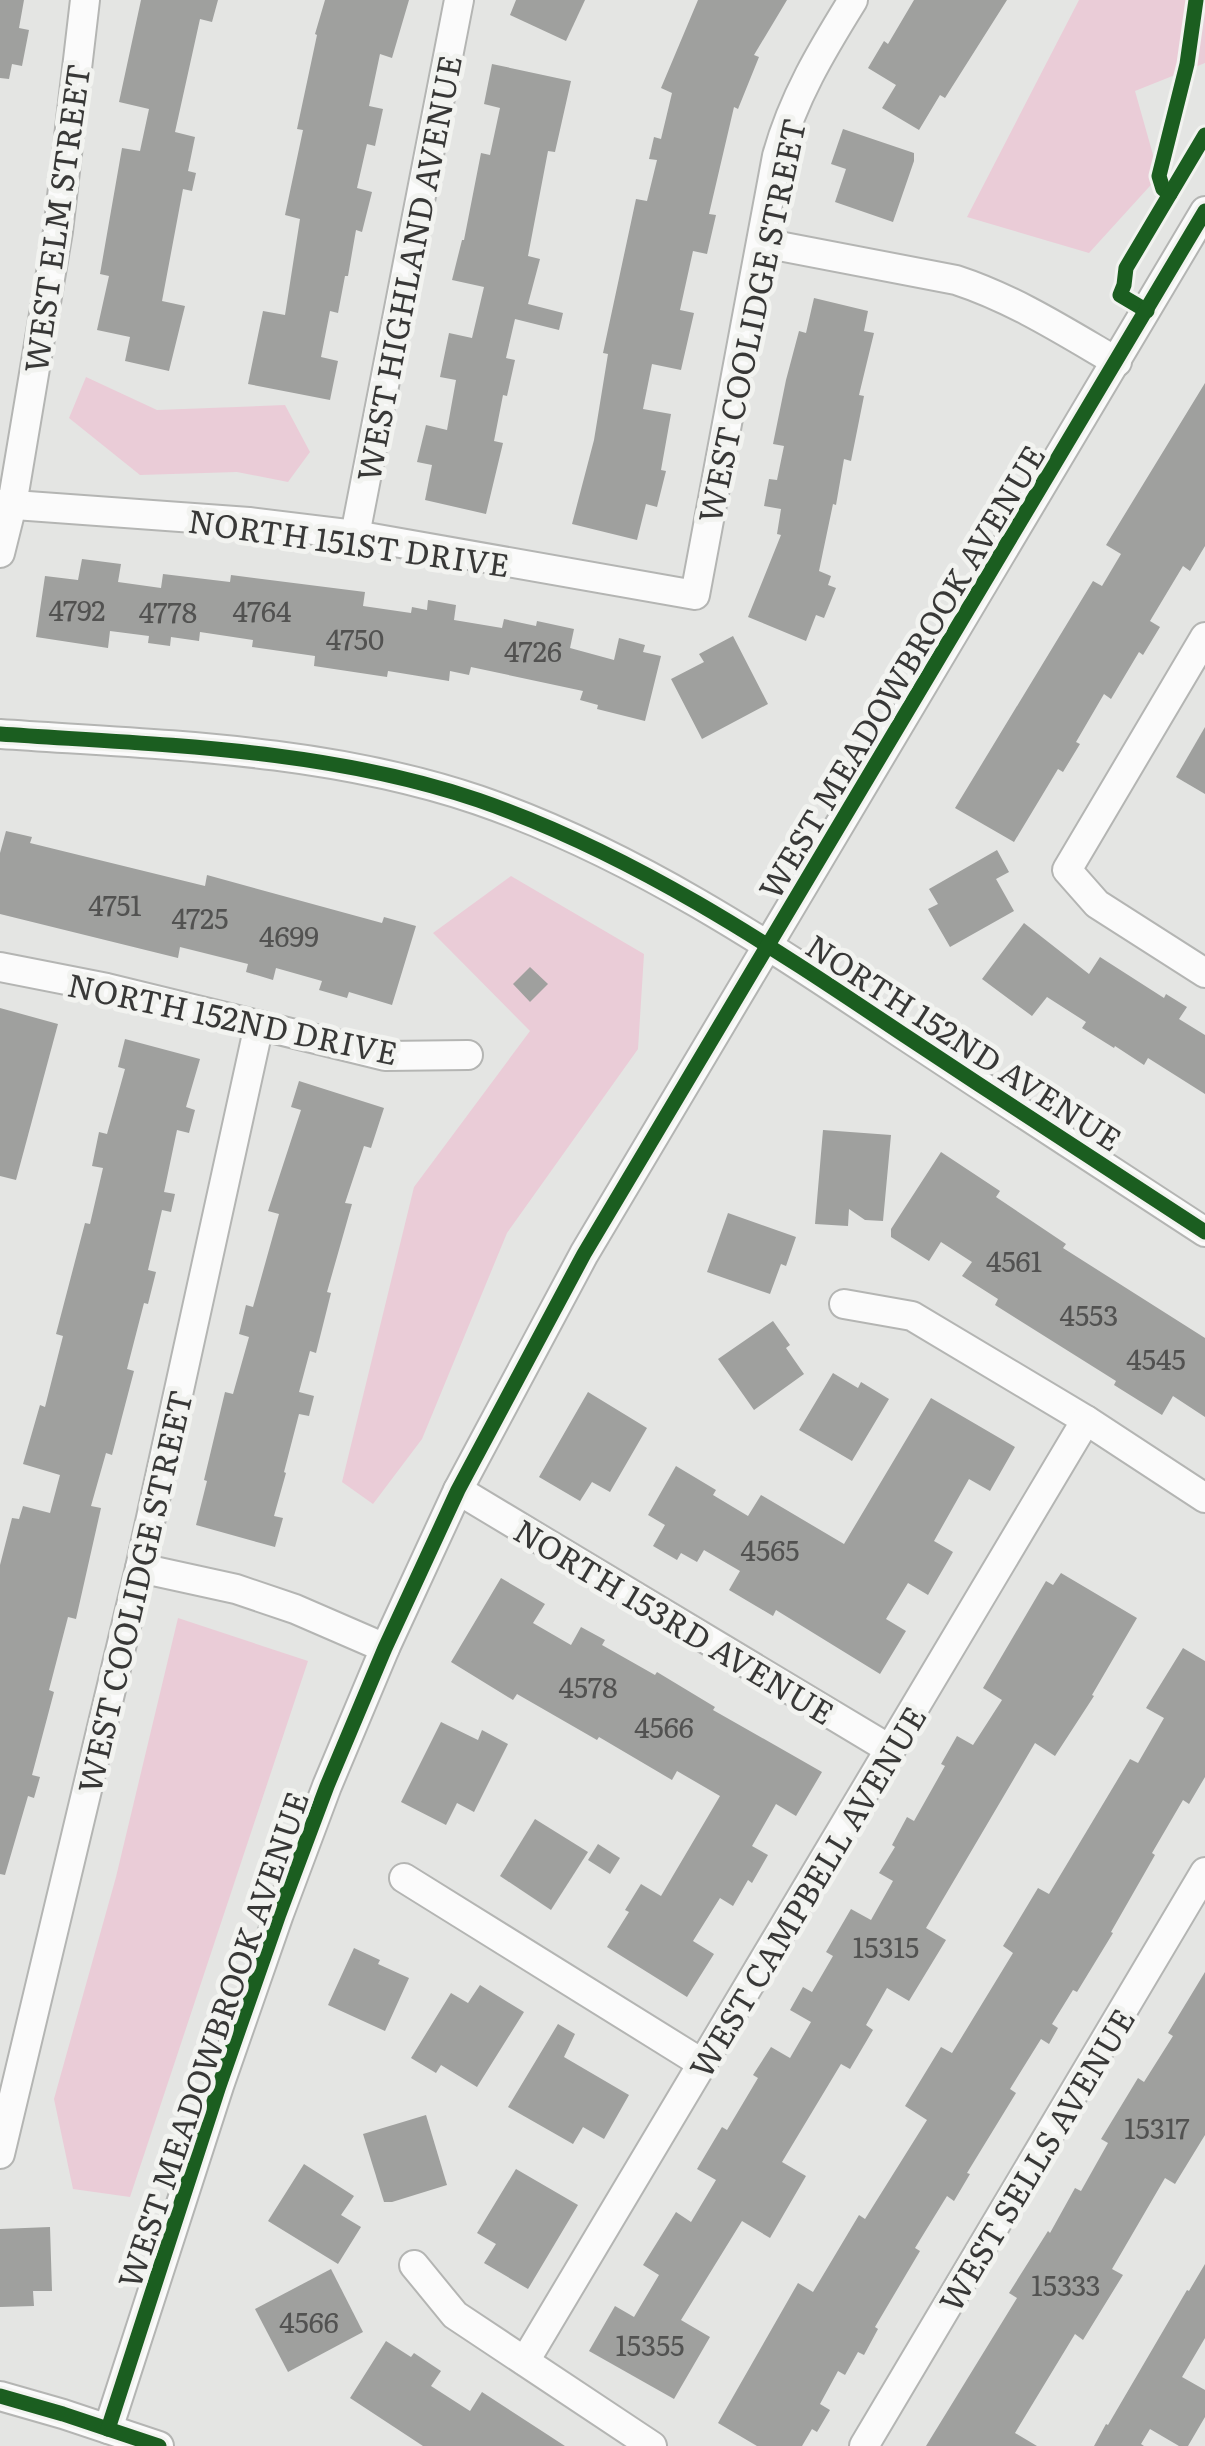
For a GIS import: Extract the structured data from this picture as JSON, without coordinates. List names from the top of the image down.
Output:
{
  "streets": {
    "street": [
      "WEST ELM STREET",
      "WEST HIGHLAND AVENUE",
      "WEST COOLIDGE STREET",
      "NORTH 151ST DRIVE",
      "WEST MEADOWBROOK AVENUE",
      "NORTH 152ND DRIVE",
      "NORTH 152ND AVENUE",
      "NORTH 153RD AVENUE",
      "WEST CAMPBELL AVENUE",
      "WEST SELLS AVENUE"
    ]
  },
  "crossings": [
    ["WEST ELM STREET", "NORTH 151ST DRIVE"],
    ["WEST HIGHLAND AVENUE", "NORTH 151ST DRIVE"],
    ["WEST COOLIDGE STREET", "NORTH 151ST DRIVE"],
    ["WEST COOLIDGE STREET", "NORTH 152ND DRIVE"],
    ["WEST MEADOWBROOK AVENUE", "NORTH 152ND AVENUE"],
    ["WEST MEADOWBROOK AVENUE", "NORTH 153RD AVENUE"],
    ["NORTH 153RD AVENUE", "WEST CAMPBELL AVENUE"]
  ],
  "house_numbers": [
    "4792",
    "4764",
    "4778",
    "4750",
    "4726",
    "4751",
    "4725",
    "4699",
    "4561",
    "4553",
    "4545",
    "4565",
    "4578",
    "4566",
    "15315",
    "15317",
    "15333",
    "4566",
    "15355"
  ]
}
